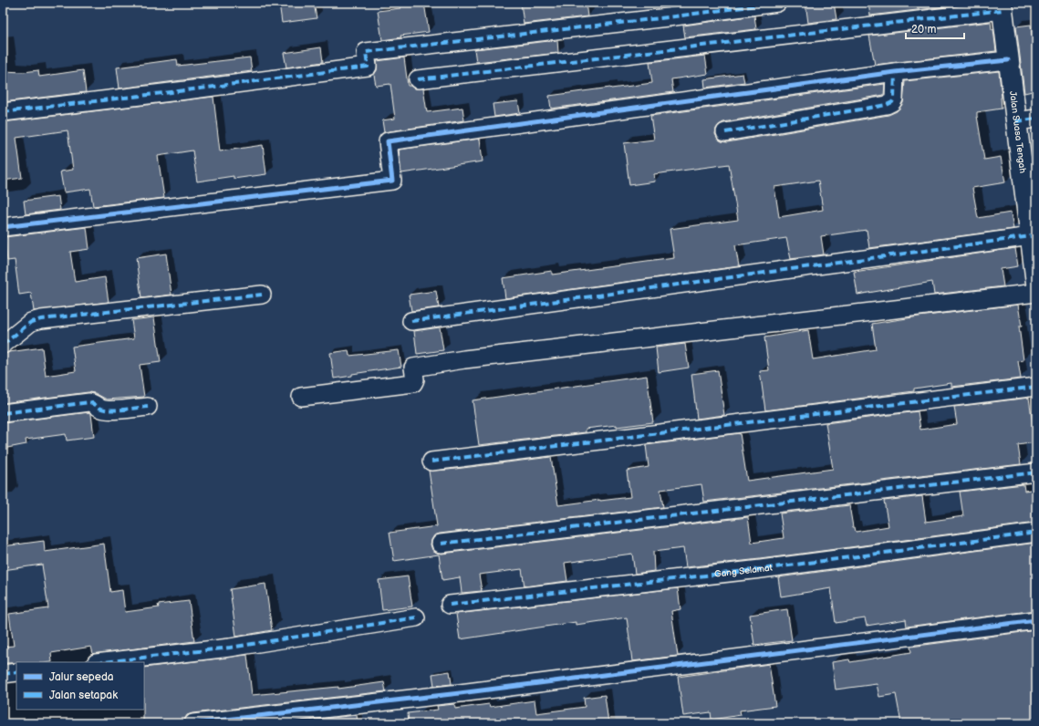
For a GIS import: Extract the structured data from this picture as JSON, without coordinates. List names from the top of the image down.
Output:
{
  "streets": {
    "street": ["Jalan Suasa Tengah", "Gang Selamat"]
  },
  "legend": ["Jalur sepeda", "Jalan setapak"],
  "scale_bar": "20 m"
}
